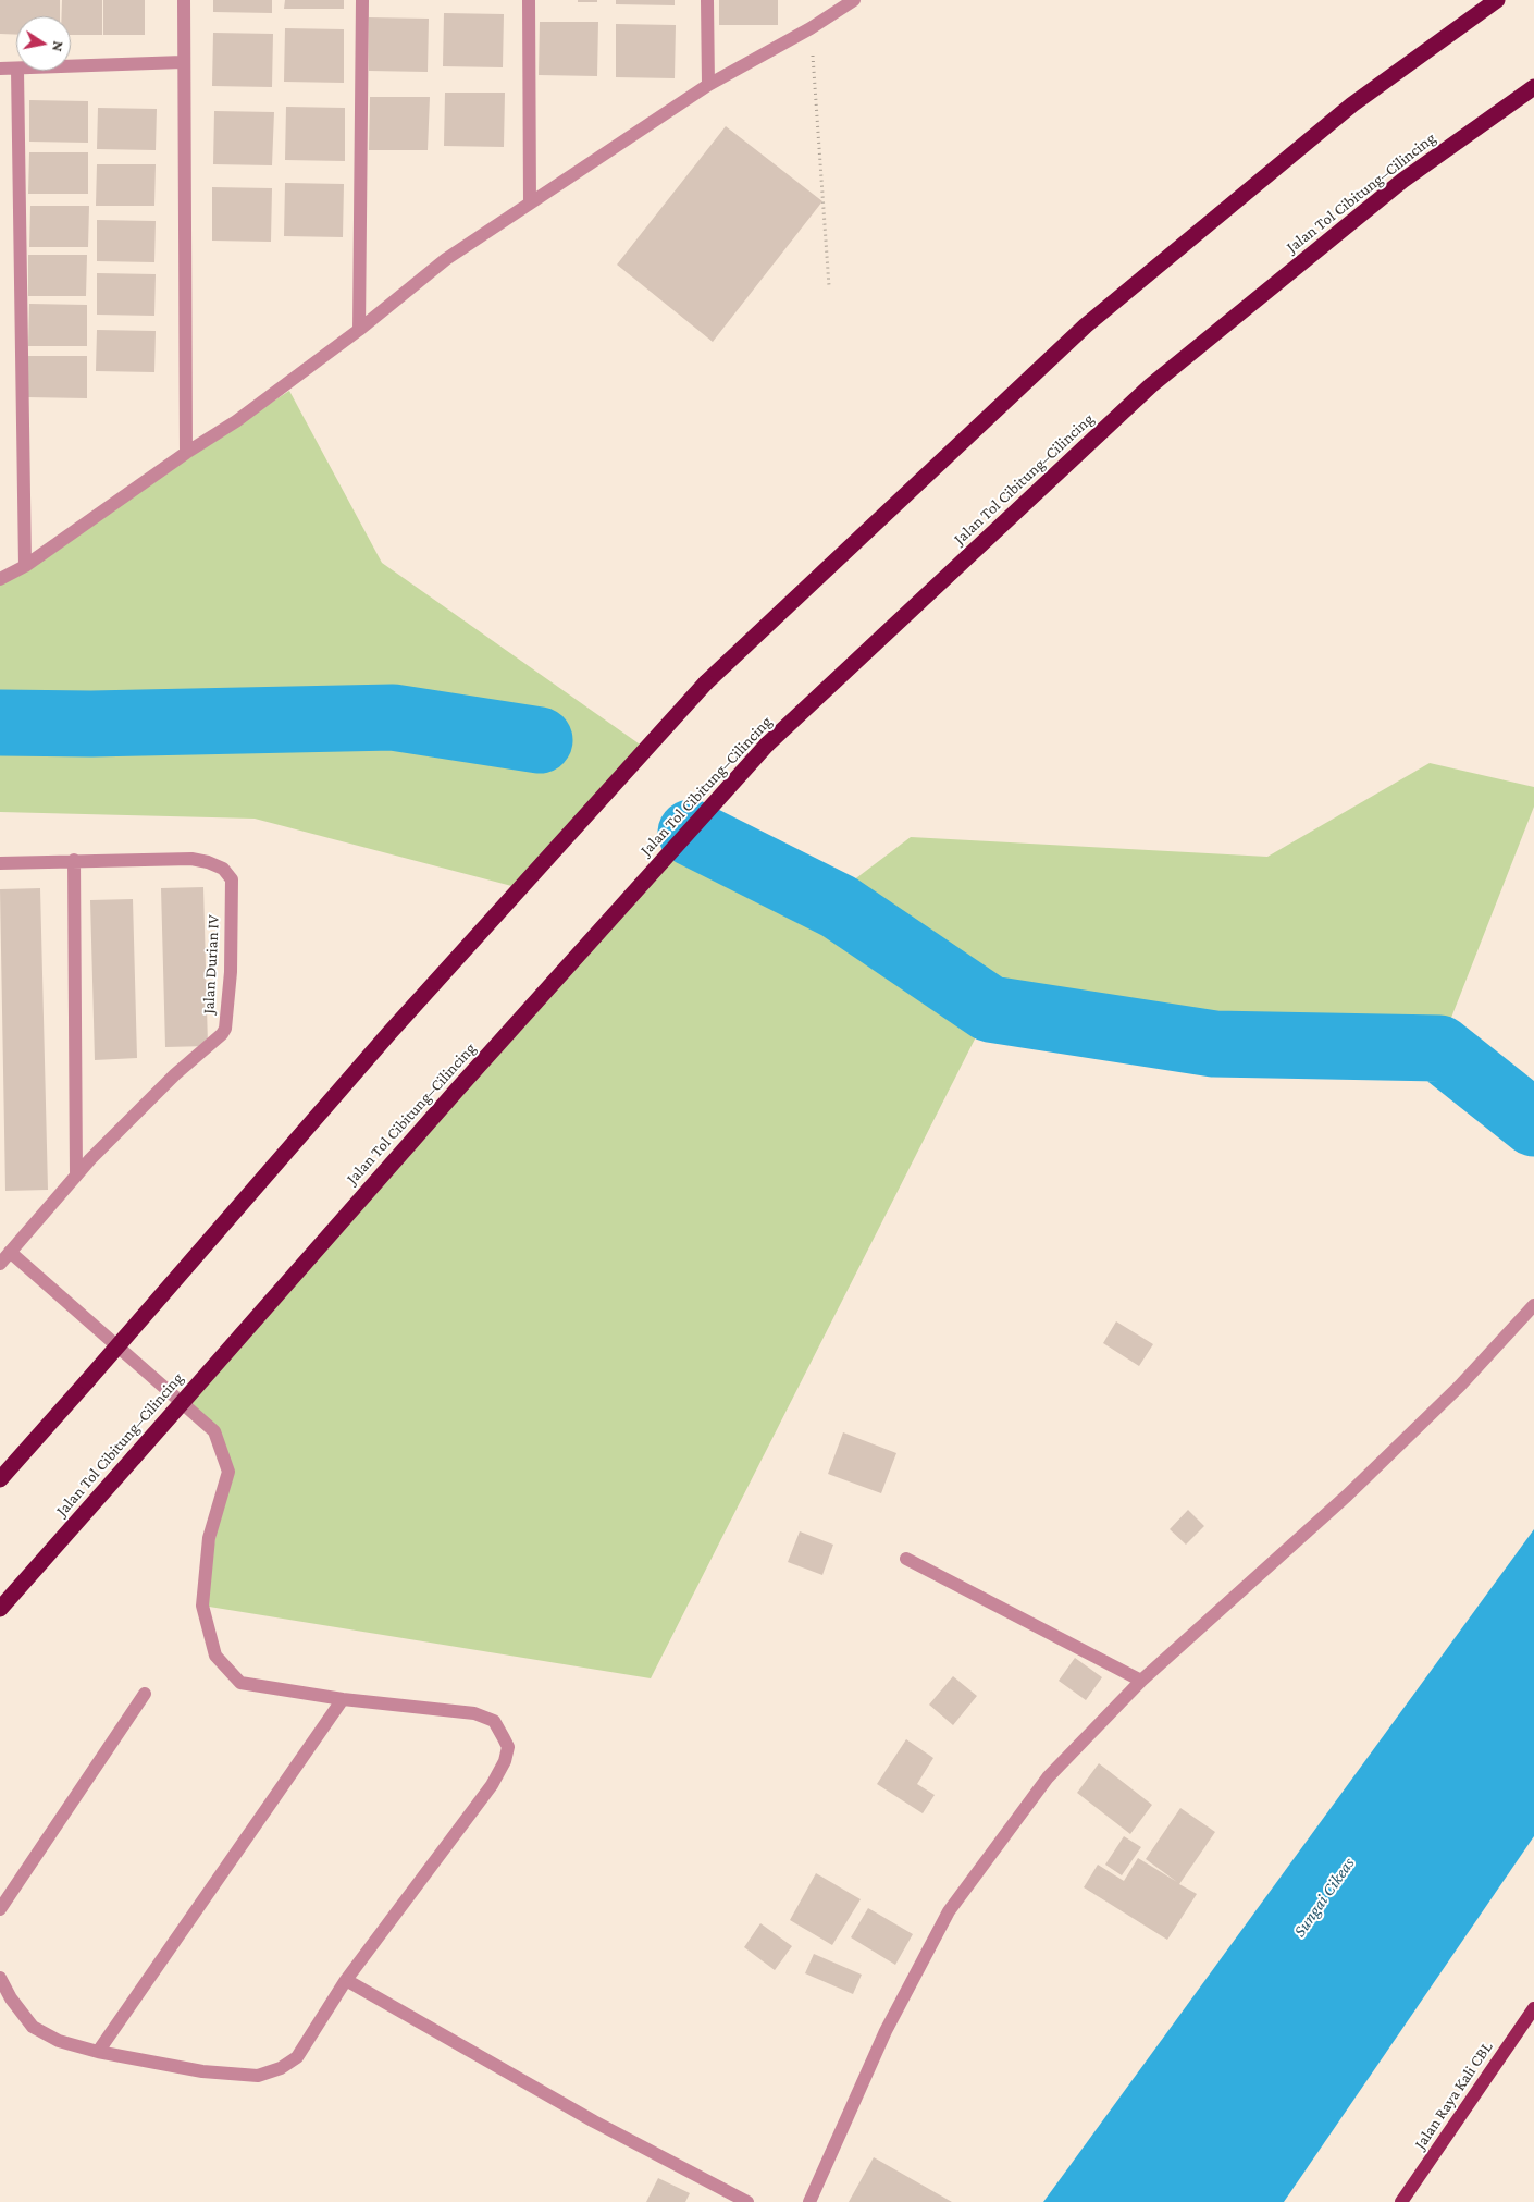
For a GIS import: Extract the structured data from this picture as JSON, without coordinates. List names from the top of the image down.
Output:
{
  "streets": {
    "highway": ["Jalan Tol Cibitung–Cilincing"],
    "main road": ["Jalan Raya Kali CBL"],
    "street": ["Jalan Durian IV"]
  },
  "water": ["Sungai Cikeas"],
  "north": "right"
}
